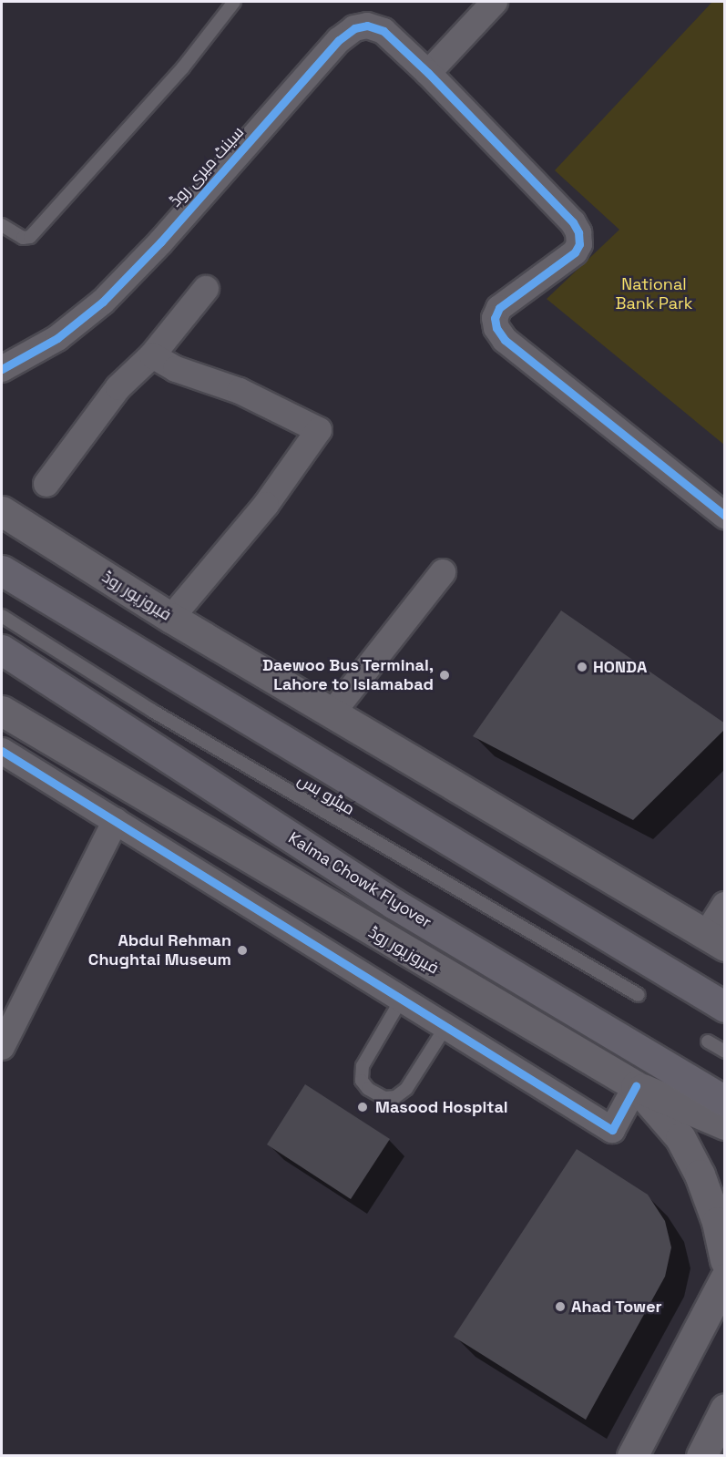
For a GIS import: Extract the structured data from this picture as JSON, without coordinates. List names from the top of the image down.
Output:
{
  "streets": {
    "main road": ["فیروزپور روڈ", "Kalma Chowk Flyover"],
    "street": ["سینٹ میری روڈ"],
    "lane": ["میٹرو بس"]
  },
  "parks": ["National Bank Park"],
  "places": [
    "HONDA",
    "Daewoo Bus Terminal, Lahore to Islamabad",
    "Abdul Rehman Chughtai Museum",
    "Masood Hospital",
    "Ahad Tower"
  ]
}
